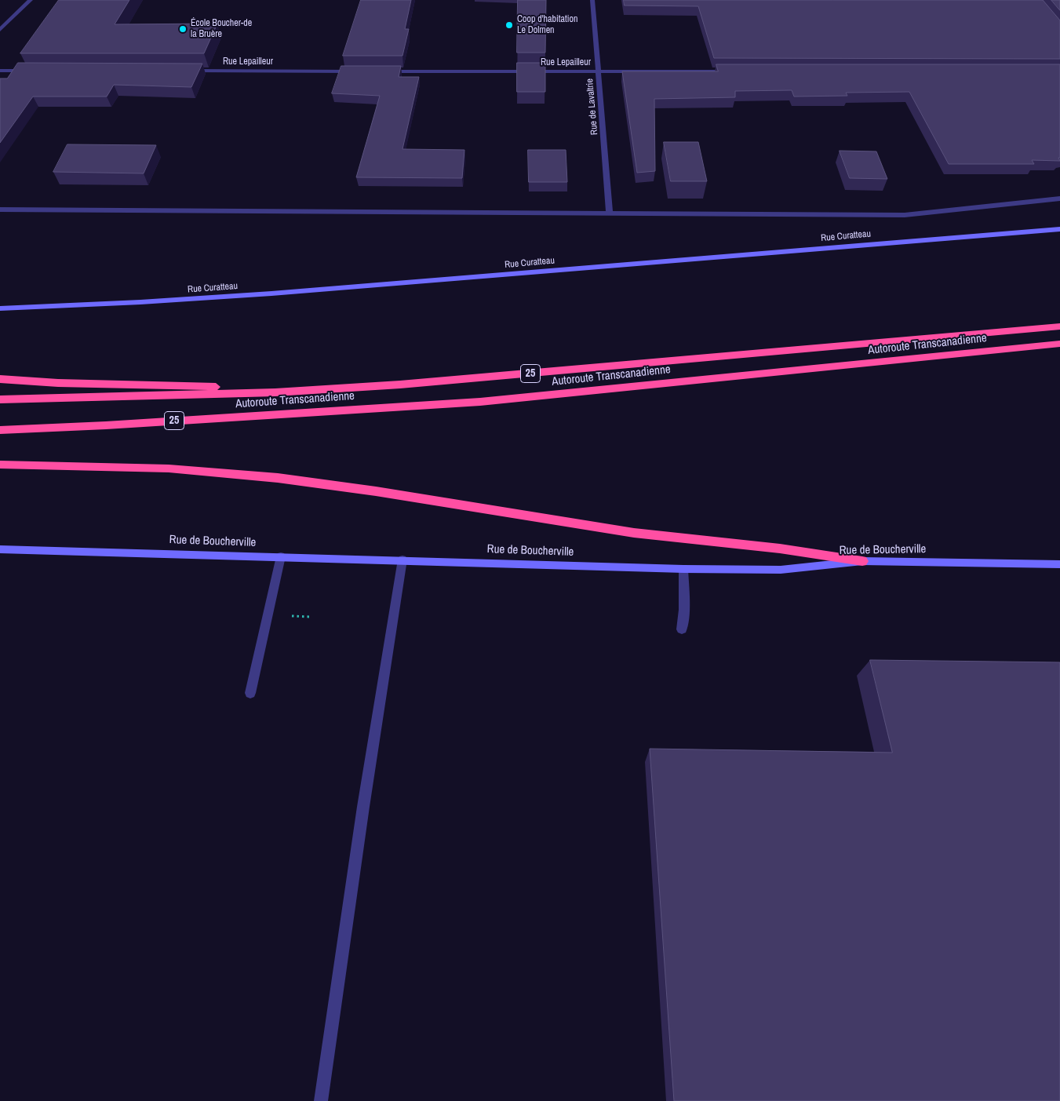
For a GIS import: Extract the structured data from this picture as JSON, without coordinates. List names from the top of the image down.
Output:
{
  "streets": {
    "highway": ["Autoroute Transcanadienne", "25"],
    "main road": ["Rue Curatteau", "Rue de Boucherville"],
    "street": ["Rue Lepailleur", "Rue de Lavaltrie"]
  },
  "crossings": [
    ["Rue Lepailleur", "Rue de Lavaltrie"],
    ["Rue de Lavaltrie", "Rue Curatteau"]
  ],
  "places": ["Coop d'habitation Le Dolmen", "École Boucher-de la Bruère"]
}
